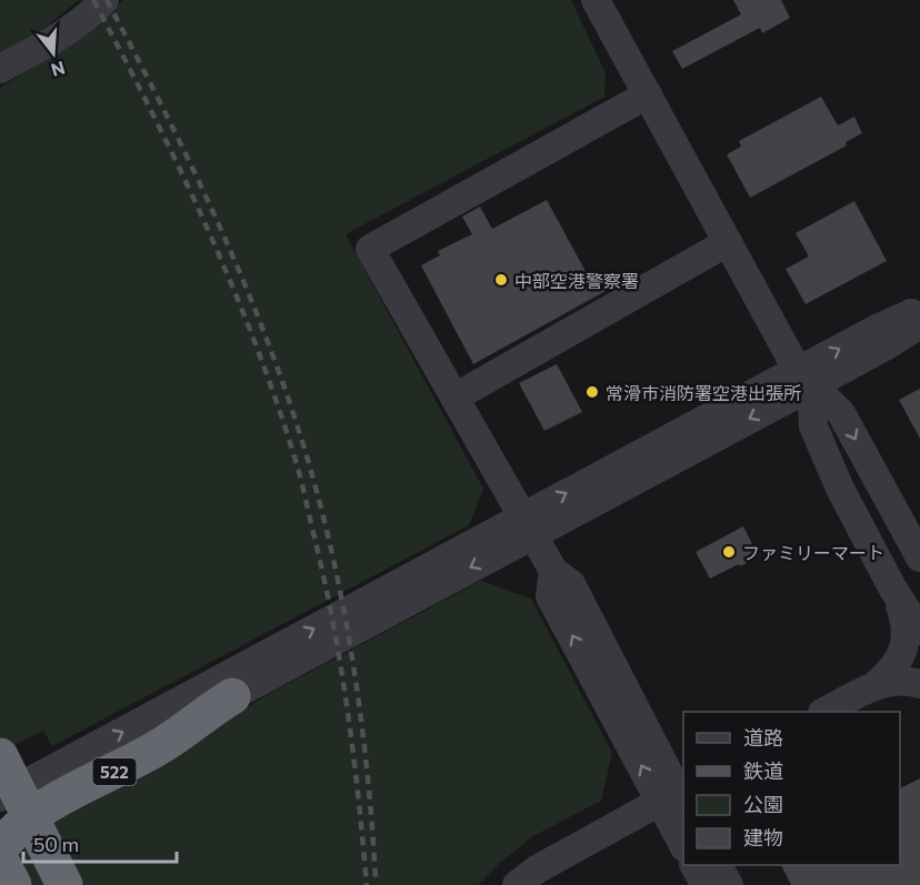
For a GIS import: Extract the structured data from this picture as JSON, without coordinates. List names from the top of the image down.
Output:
{
  "streets": {
    "highway": ["522"]
  },
  "places": ["中部空港警察署", "常滑市消防署空港出張所", "ファミリーマート"],
  "legend": [
    "道路",
    "鉄道",
    "公園",
    "建物"
  ],
  "scale_bar": "50 m",
  "north": "bottom"
}
